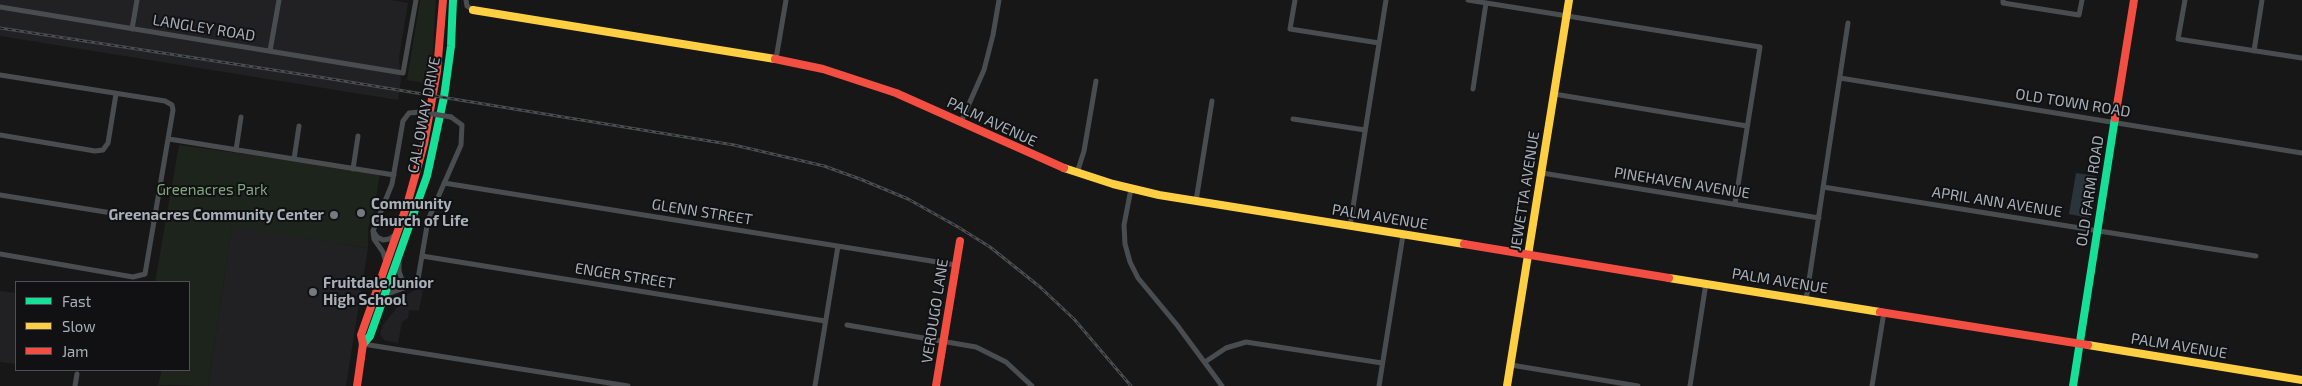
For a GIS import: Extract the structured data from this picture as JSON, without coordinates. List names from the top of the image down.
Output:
{
  "streets": {
    "street": [
      "LANGLEY ROAD",
      "OLD TOWN ROAD",
      "CALLOWAY DRIVE",
      "PALM AVENUE",
      "PINEHAVEN AVENUE",
      "JEWETTA AVENUE",
      "OLD FARM ROAD",
      "APRIL ANN AVENUE",
      "GLENN STREET",
      "ENGER STREET",
      "VERDUGO LANE"
    ]
  },
  "crossings": [
    ["OLD TOWN ROAD", "OLD FARM ROAD"],
    ["PALM AVENUE", "JEWETTA AVENUE"],
    ["PALM AVENUE", "OLD FARM ROAD"],
    ["PINEHAVEN AVENUE", "JEWETTA AVENUE"],
    ["OLD FARM ROAD", "APRIL ANN AVENUE"],
    ["GLENN STREET", "VERDUGO LANE"]
  ],
  "parks": ["Greenacres Park"],
  "places": ["Community Church of Life", "Greenacres Community Center", "Fruitdale Junior High School"],
  "legend": ["Fast", "Slow", "Jam"]
}
